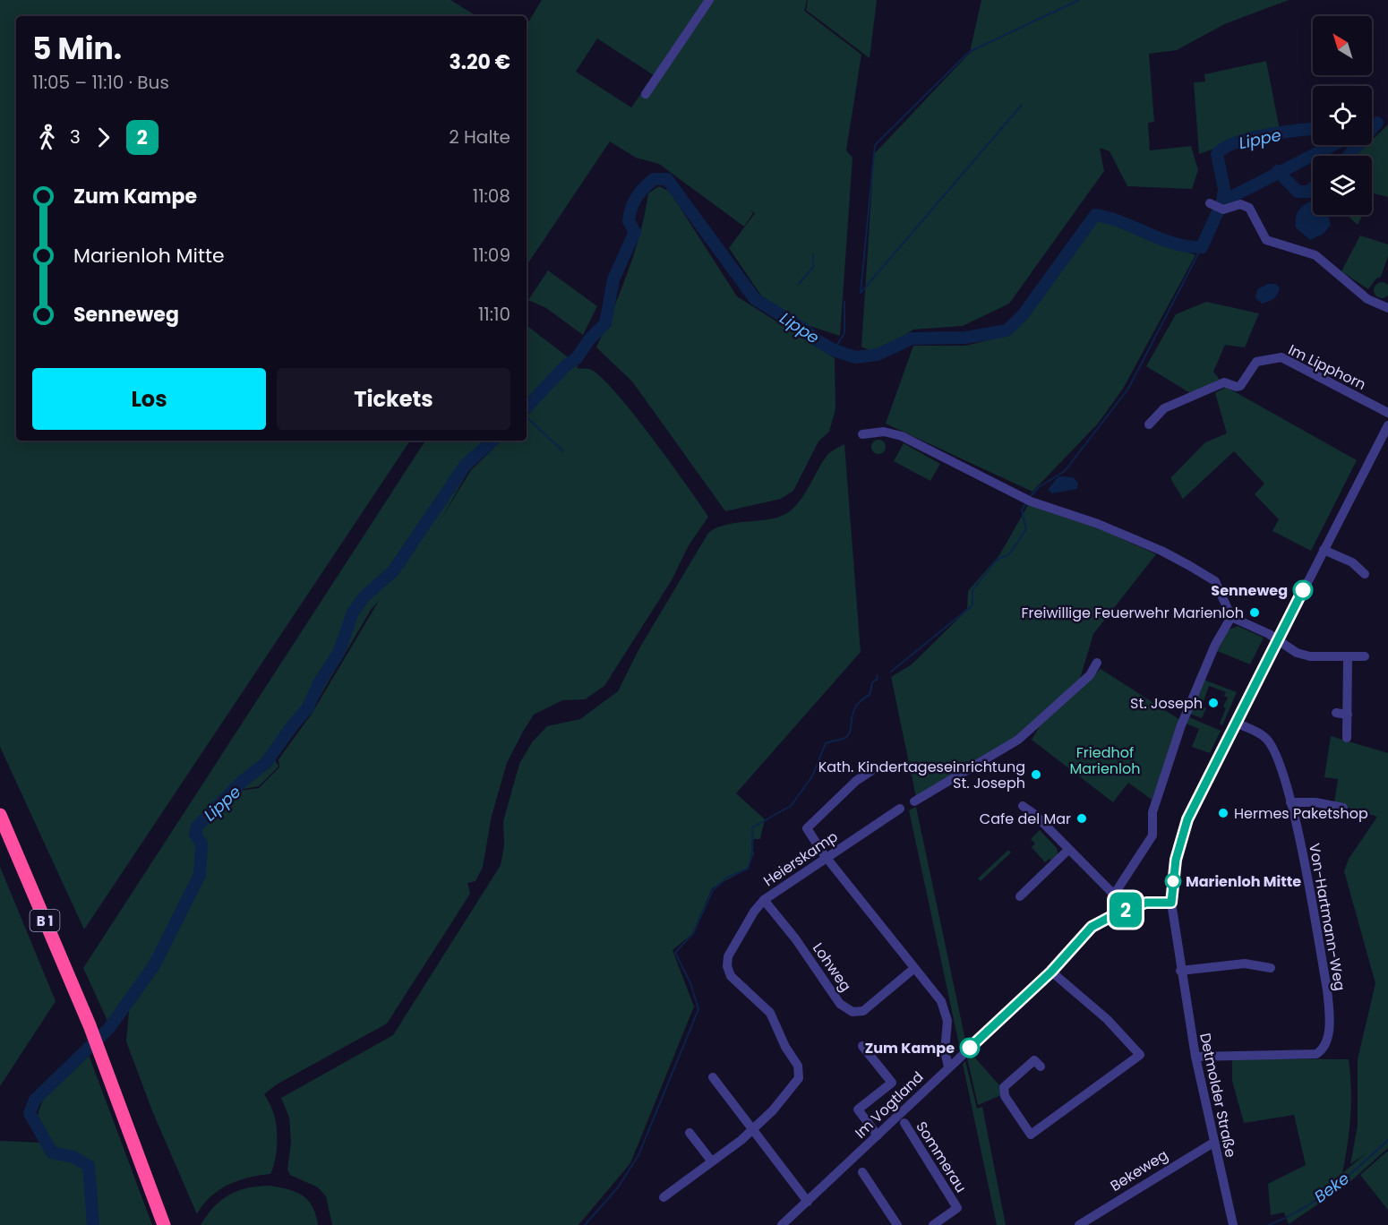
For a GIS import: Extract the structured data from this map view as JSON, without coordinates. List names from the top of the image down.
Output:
{
  "streets": {
    "highway": ["B 1"],
    "street": [
      "Im Lipphorn",
      "Heierskamp",
      "Von-Hartmann-Weg",
      "Lohweg",
      "Detmolder Straße",
      "Im Vogtland",
      "Sommerau",
      "Bekeweg"
    ]
  },
  "crossings": [
    ["Heierskamp", "Lohweg"],
    ["Von-Hartmann-Weg", "Detmolder Straße"],
    ["Detmolder Straße", "Im Vogtland"],
    ["Detmolder Straße", "Bekeweg"]
  ],
  "water": ["Lippe", "Beke"],
  "parks": ["Friedhof Marienloh"],
  "places": [
    "Senneweg",
    "Freiwillige Feuerwehr Marienloh",
    "St. Joseph",
    "Kath. Kindertageseinrichtung St. Joseph",
    "Hermes Paketshop",
    "Cafe del Mar",
    "Marienloh Mitte",
    "Zum Kampe"
  ],
  "lines": ["bus line 2"],
  "north": "top left",
  "page": {
    "on_map": "2",
    "heading": ["5 Min.", "11:05 – 11:10 · Bus", "3.20 €"],
    "legs": ["3", "2", "2 Halte"],
    "list": [
      {
        "name": "Zum Kampe",
        "value": "11:08"
      },
      {
        "name": "Marienloh Mitte",
        "value": "11:09"
      },
      {
        "name": "Senneweg",
        "value": "11:10"
      }
    ],
    "buttons": ["Los", "Tickets"]
  }
}
